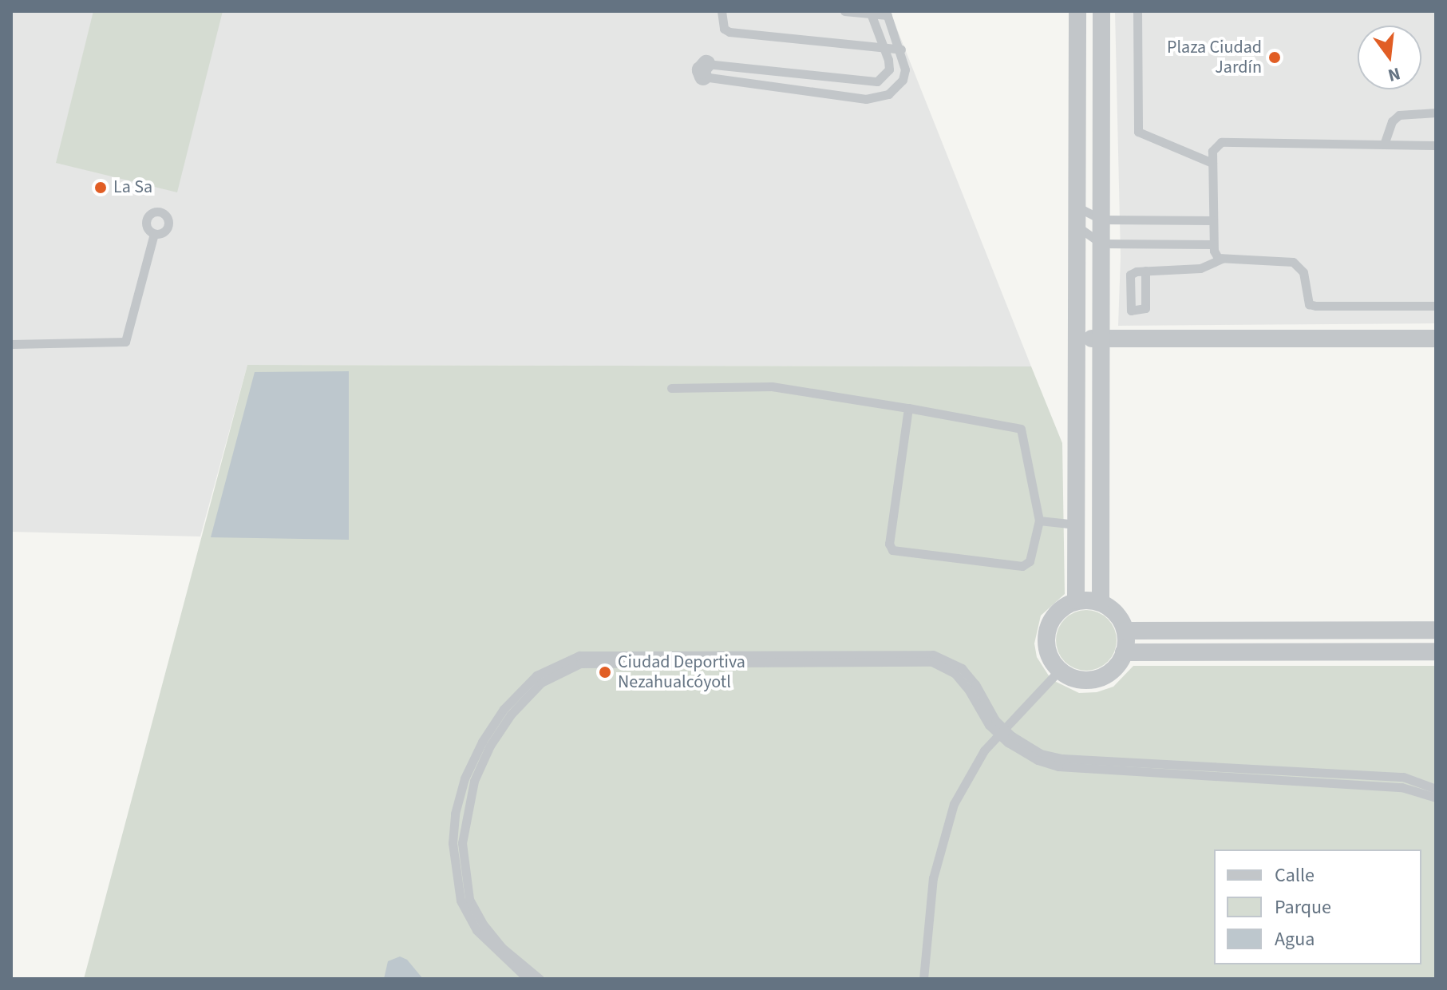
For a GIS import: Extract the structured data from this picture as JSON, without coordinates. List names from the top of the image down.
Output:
{
  "places": ["Plaza Ciudad Jardín", "La Sa", "Ciudad Deportiva Nezahualcóyotl"],
  "legend": ["Calle", "Parque", "Agua"],
  "north": "bottom"
}
